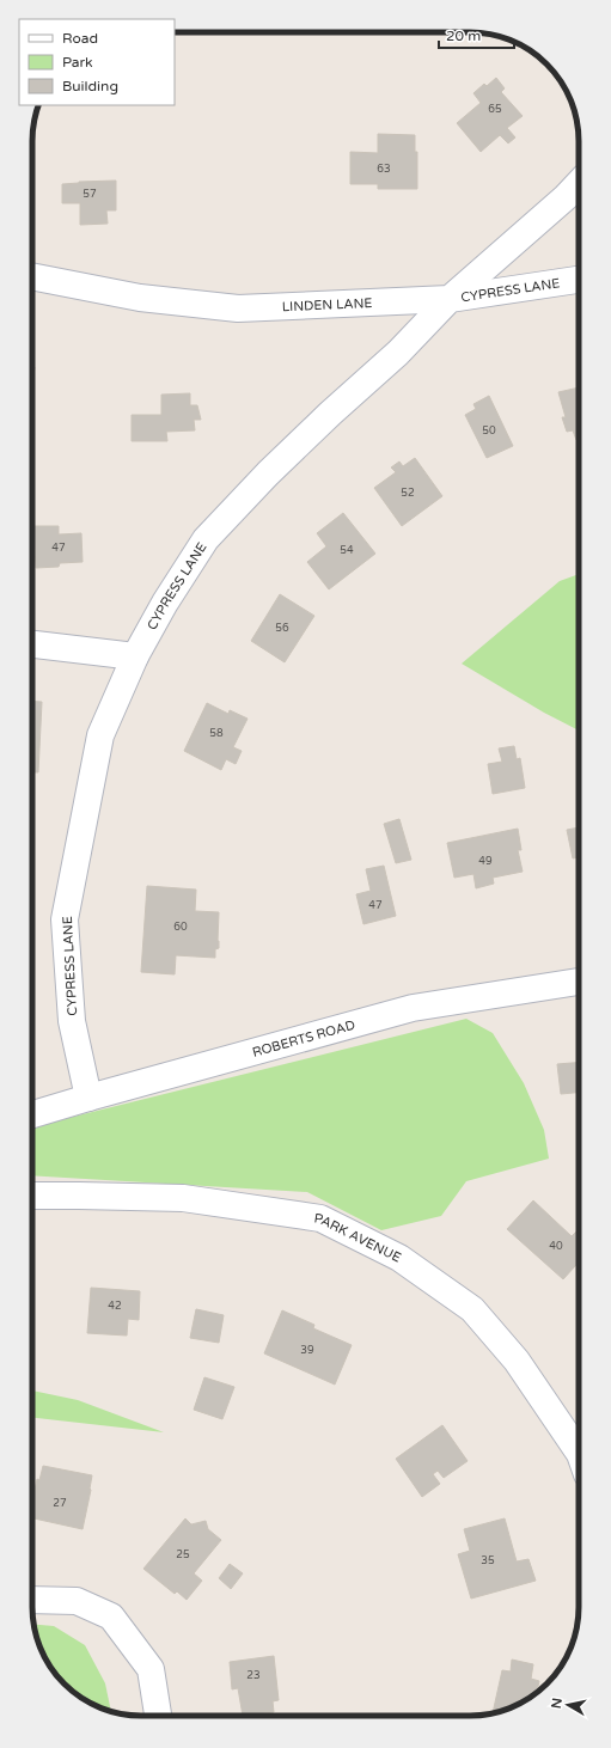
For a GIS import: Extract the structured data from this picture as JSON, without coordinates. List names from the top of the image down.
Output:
{
  "streets": {
    "street": [
      "CYPRESS LANE",
      "LINDEN LANE",
      "ROBERTS ROAD",
      "PARK AVENUE"
    ]
  },
  "crossings": [
    ["CYPRESS LANE", "LINDEN LANE"],
    ["CYPRESS LANE", "ROBERTS ROAD"]
  ],
  "house_numbers": [
    "65",
    "63",
    "57",
    "50",
    "52",
    "47",
    "54",
    "56",
    "58",
    "49",
    "47",
    "60",
    "40",
    "42",
    "39",
    "27",
    "25",
    "35",
    "23"
  ],
  "legend": ["Road", "Park", "Building"],
  "scale_bar": "20 m",
  "north": "left"
}
